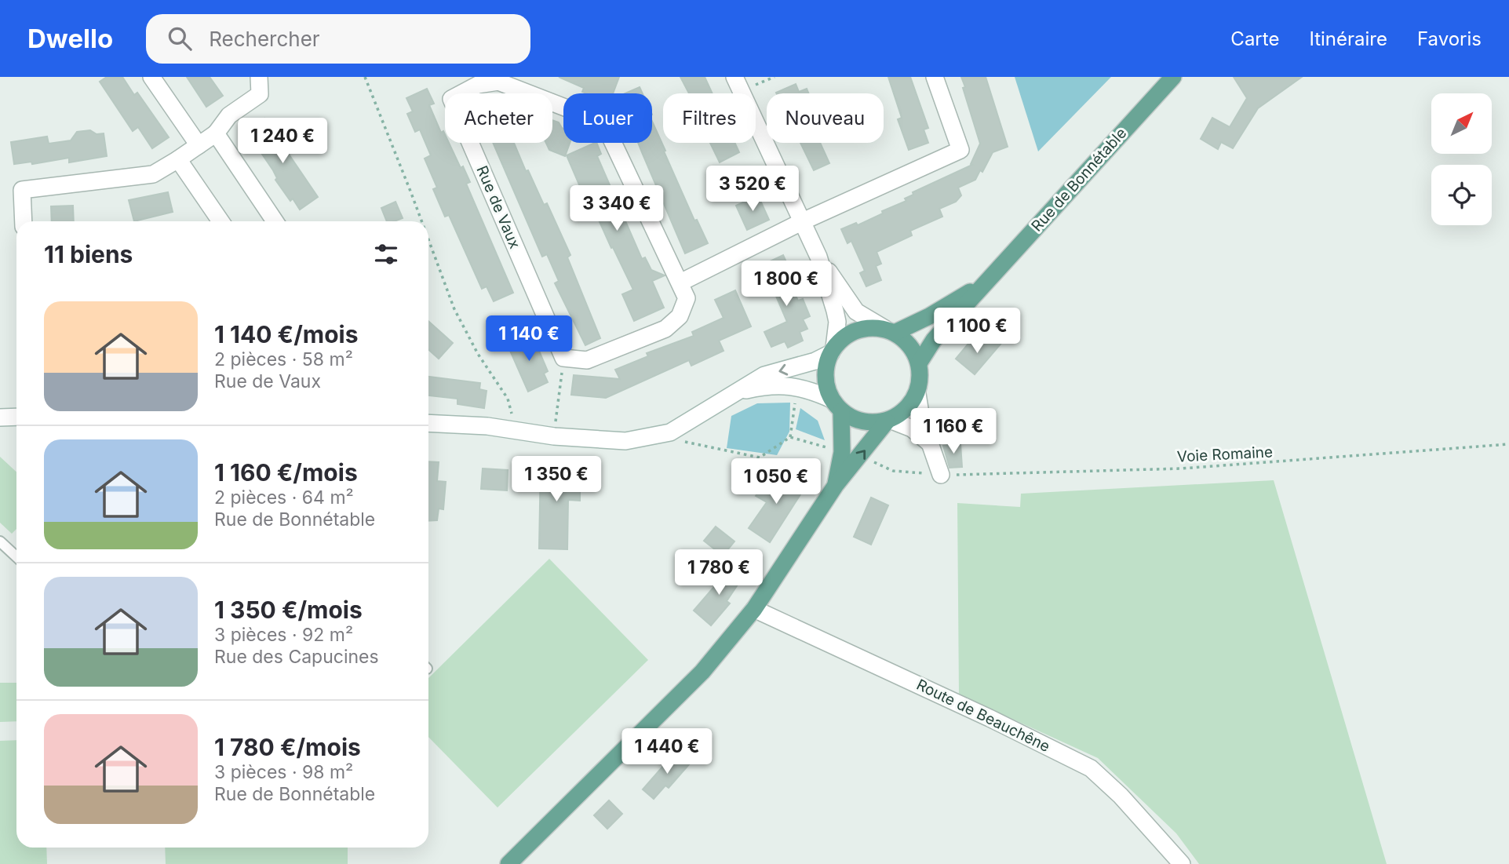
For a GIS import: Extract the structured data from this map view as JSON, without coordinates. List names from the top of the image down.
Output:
{
  "streets": {
    "main road": ["Rue de Bonnétable"],
    "street": ["Rue de Vaux", "Route de Beauchêne"],
    "path": ["Voie Romaine"]
  },
  "north": "top right",
  "page": {
    "header": "Dwello",
    "search": "Rechercher",
    "nav": ["Carte", "Itinéraire", "Favoris"],
    "chip": [
      "Acheter",
      "Louer",
      "Filtres",
      "Nouveau"
    ],
    "price": [
      "1 240 €",
      "3 520 €",
      "3 340 €",
      "1 800 €",
      "1 100 €",
      "1 140 €",
      "1 160 €",
      "1 350 €",
      "1 050 €",
      "1 780 €",
      "1 440 €"
    ],
    "heading": "11 biens",
    "list": [
      {
        "name": "1 140 €/mois",
        "note": "2 pièces · 58 m² · Rue de Vaux"
      },
      {
        "name": "1 160 €/mois",
        "note": "2 pièces · 64 m² · Rue de Bonnétable"
      },
      {
        "name": "1 350 €/mois",
        "note": "3 pièces · 92 m² · Rue des Capucines"
      },
      {
        "name": "1 780 €/mois",
        "note": "3 pièces · 98 m² · Rue de Bonnétable"
      }
    ]
  }
}
